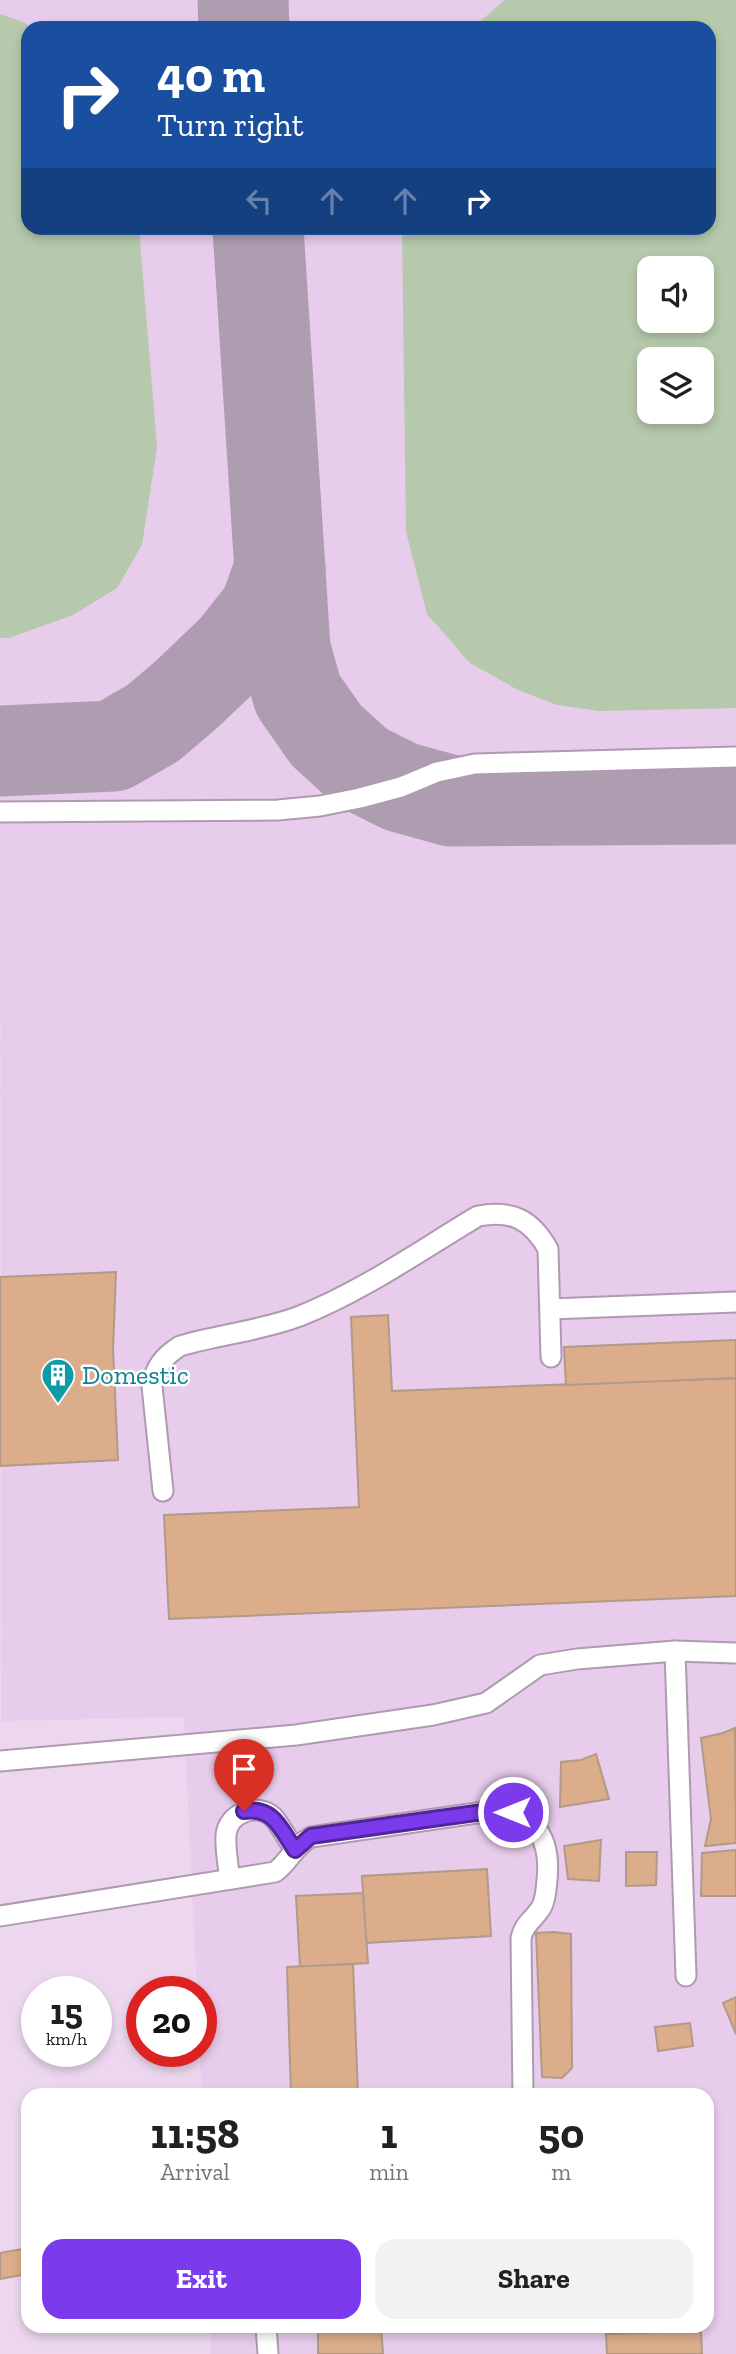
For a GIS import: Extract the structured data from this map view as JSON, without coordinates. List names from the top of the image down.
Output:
{
  "places": {
    "building": ["Domestic"]
  },
  "page": {
    "turn": ["40 m", "Turn right"],
    "speed": "15 km/h",
    "limit": "20",
    "eta": [
      "11:58",
      "Arrival",
      "1",
      "min",
      "50",
      "m"
    ],
    "buttons": ["Exit", "Share"]
  }
}
